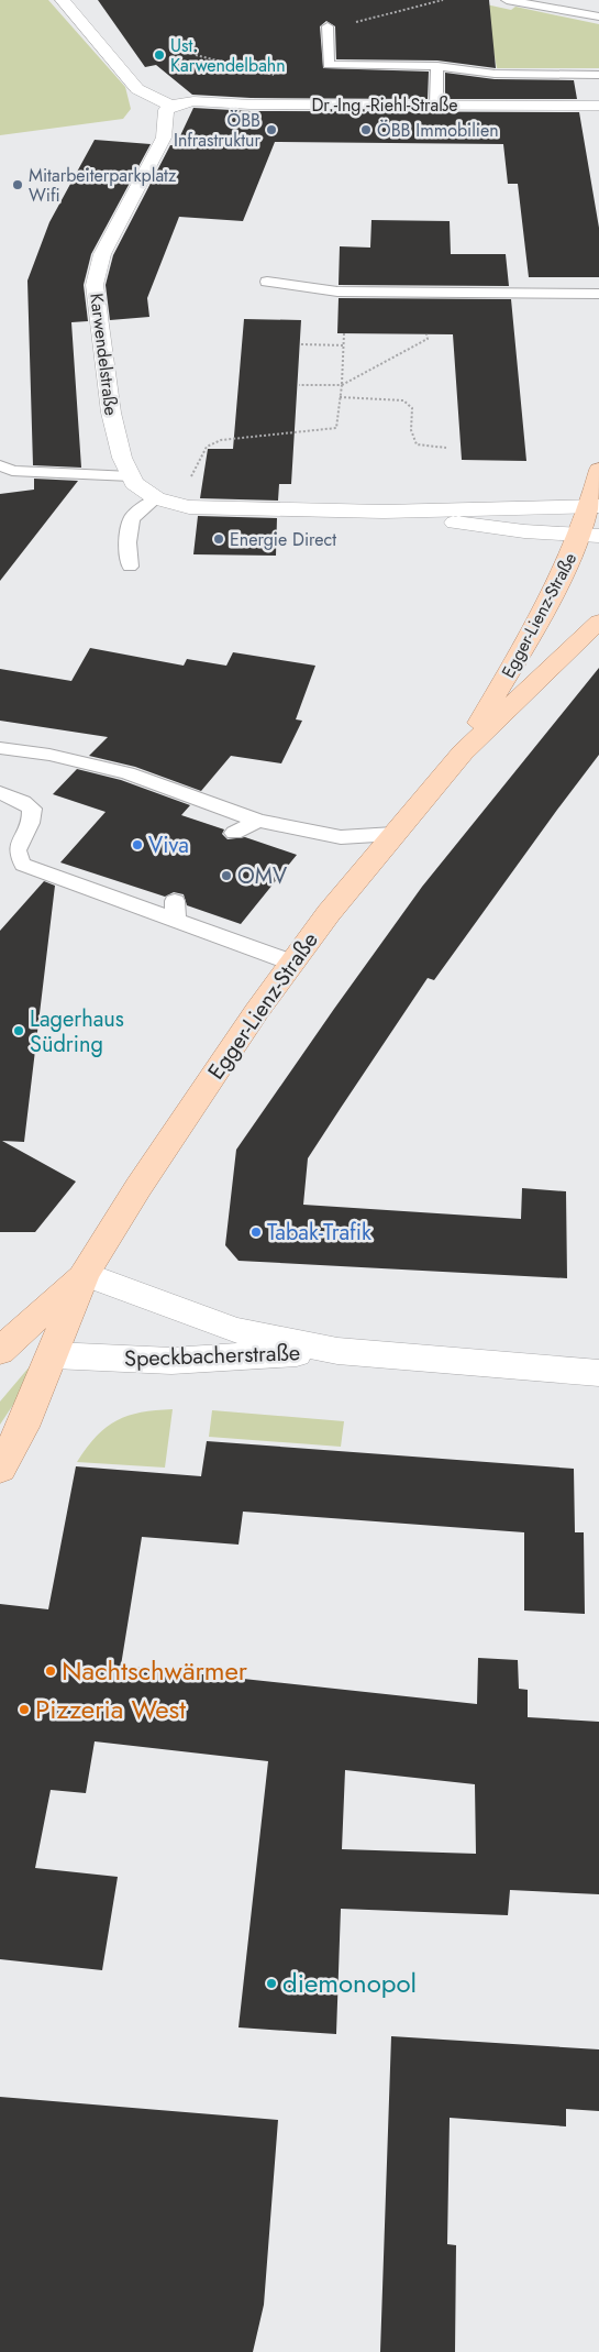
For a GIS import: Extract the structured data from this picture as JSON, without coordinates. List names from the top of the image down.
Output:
{
  "streets": {
    "main road": ["Egger-Lienz-Straße"],
    "street": ["Dr.-Ing.-Riehl-Straße", "Karwendelstraße", "Speckbacherstraße"]
  },
  "crossings": [
    ["Dr.-Ing.-Riehl-Straße", "Karwendelstraße"],
    ["Karwendelstraße", "Egger-Lienz-Straße"],
    ["Egger-Lienz-Straße", "Speckbacherstraße"]
  ],
  "places": [
    "Ust. Karwendelbahn",
    "ÖBB Infrastruktur",
    "ÖBB Immobilien",
    "Mitarbeiterparkplatz Wifi",
    "Energie Direct",
    "Viva",
    "OMV",
    "Lagerhaus Südring",
    "Tabak-Trafik",
    "Nachtschwärmer",
    "Pizzeria West",
    "diemonopol"
  ]
}
